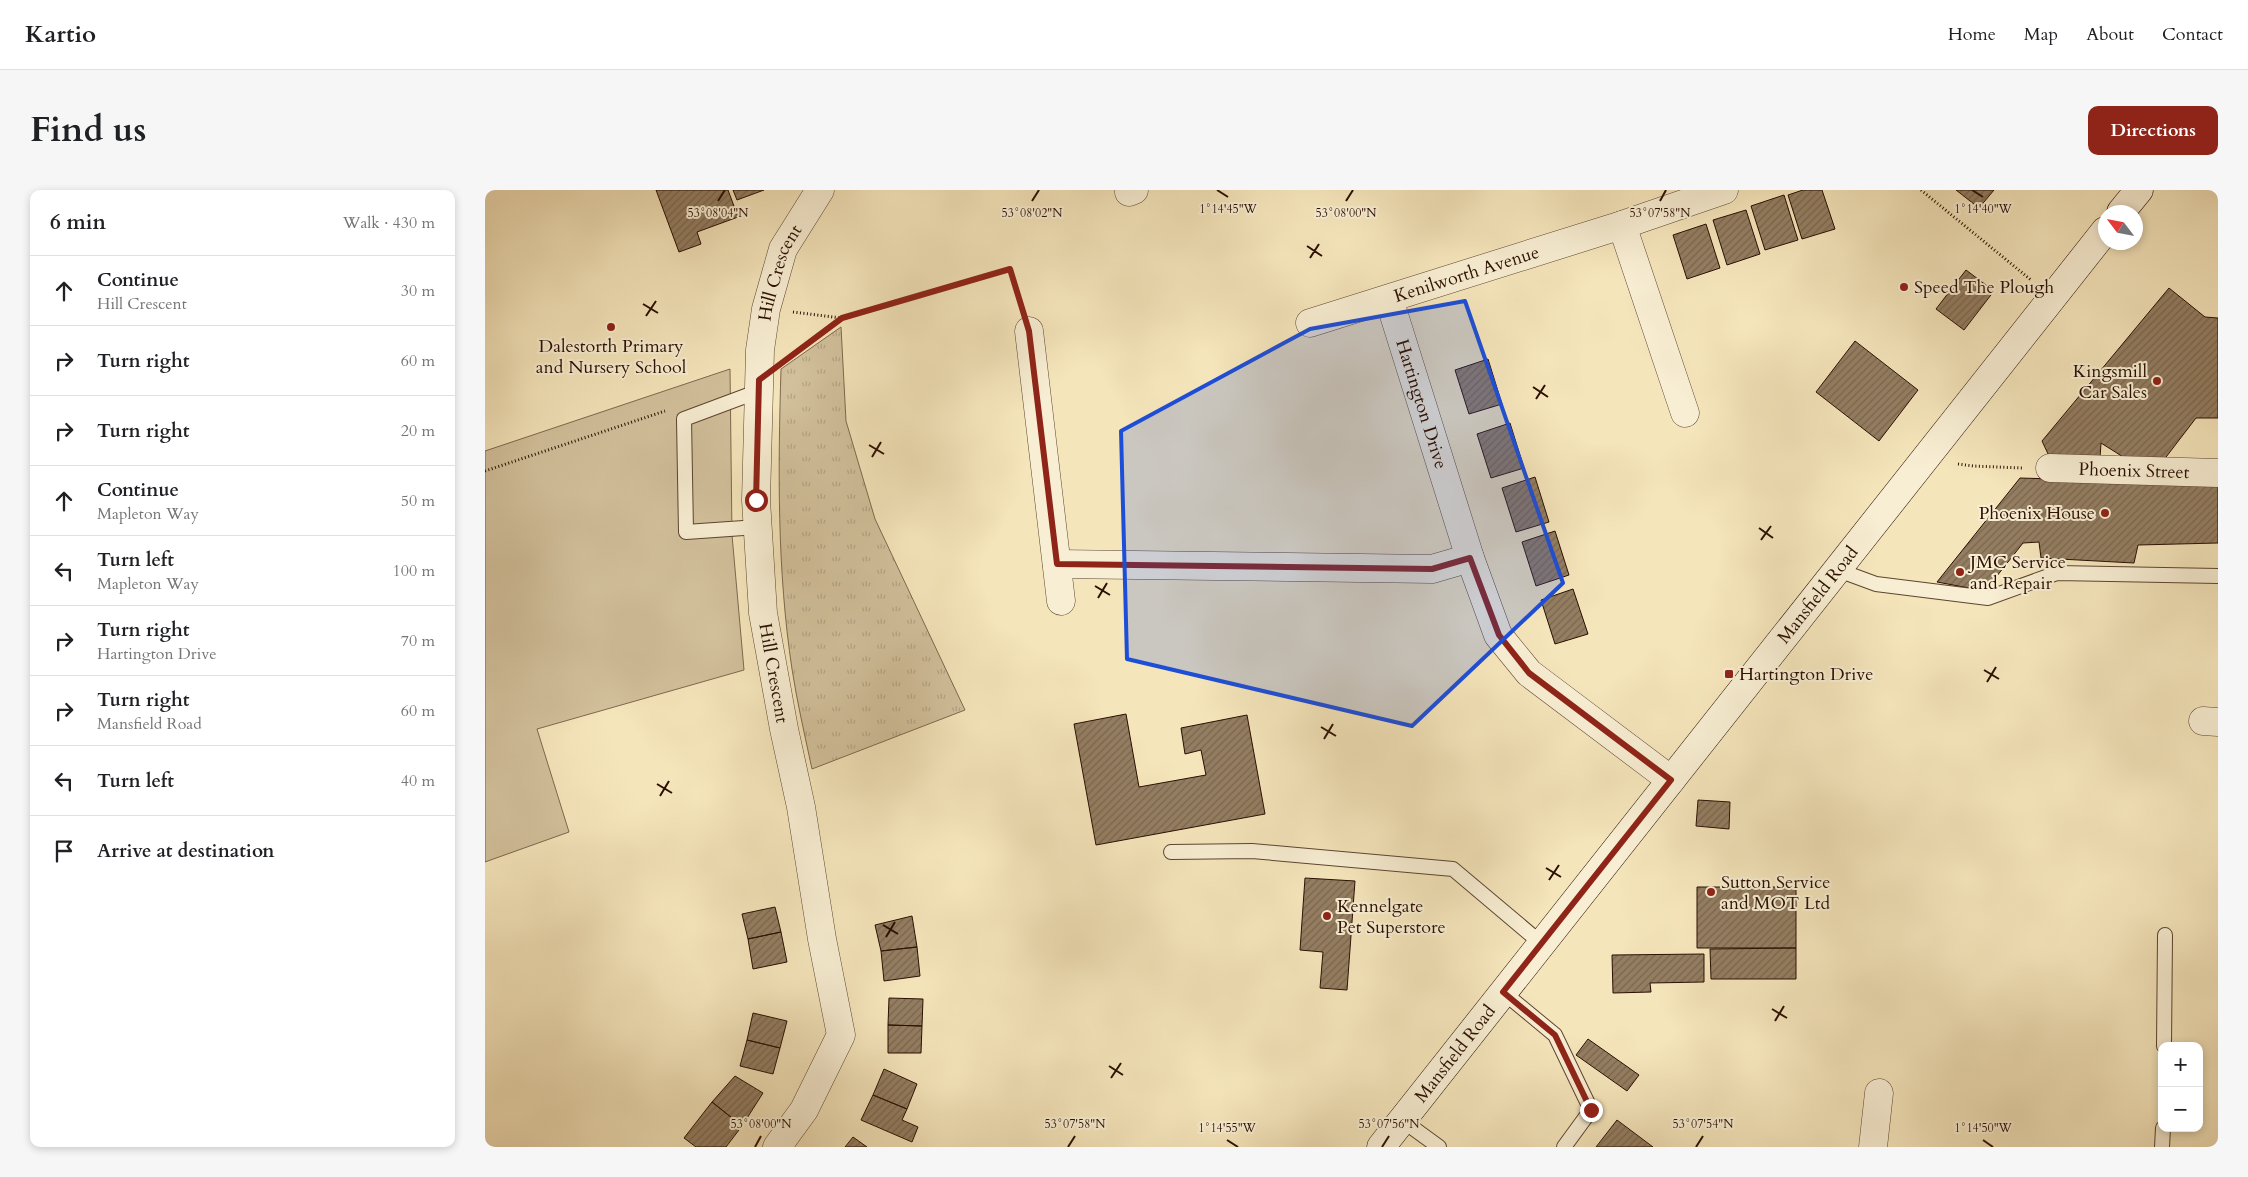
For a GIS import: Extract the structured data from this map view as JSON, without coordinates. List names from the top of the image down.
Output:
{
  "streets": {
    "street": [
      "Hill Crescent",
      "Kenilworth Avenue",
      "Hartington Drive",
      "Phoenix Street",
      "Mansfield Road"
    ]
  },
  "crossings": [
    ["Kenilworth Avenue", "Hartington Drive"],
    ["Hartington Drive", "Mansfield Road"]
  ],
  "places": {
    "other": [
      "Speed The Plough",
      "Dalestorth Primary and Nursery School",
      "Kingsmill Car Sales",
      "Phoenix House",
      "JMC Service and Repair",
      "Sutton Service and MOT Ltd",
      "Kennelgate Pet Superstore"
    ],
    "transit": ["Hartington Drive"]
  },
  "north": "top left",
  "page": {
    "header": "Kartio",
    "nav": [
      "Home",
      "Map",
      "About",
      "Contact"
    ],
    "title": "Find us",
    "buttons": "Directions",
    "heading": ["6 min", "Walk · 430 m"],
    "list": [
      ["Continue", "Hill Crescent", "30 m"],
      ["Turn right", "60 m"],
      ["Turn right", "20 m"],
      ["Continue", "Mapleton Way", "50 m"],
      ["Turn left", "Mapleton Way", "100 m"],
      ["Turn right", "Hartington Drive", "70 m"],
      ["Turn right", "Mansfield Road", "60 m"],
      ["Turn left", "40 m"],
      "Arrive at destination"
    ],
    "map_buttons": ["+", "−"]
  },
  "coordinates": [
    "1°14'40\"W",
    "1°14'45\"W",
    "53°08'04\"N",
    "53°08'02\"N",
    "53°08'00\"N",
    "53°07'58\"N",
    "53°07'56\"N",
    "53°07'54\"N",
    "1°14'55\"W",
    "1°14'50\"W"
  ]
}
